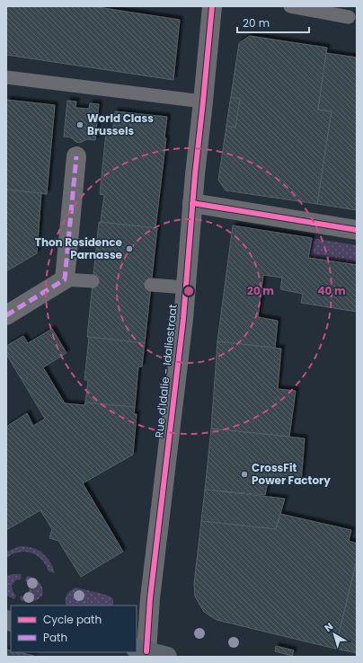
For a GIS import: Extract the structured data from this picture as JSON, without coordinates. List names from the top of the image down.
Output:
{
  "streets": {
    "street": ["Rue d'Idalie - Idaliestraat"]
  },
  "places": ["World Class Brussels", "Thon Residence Parnasse", "CrossFit Power Factory"],
  "legend": ["Cycle path", "Path"],
  "scale_bar": "20 m",
  "north": "top left",
  "rings": ["20 m", "40 m"]
}
